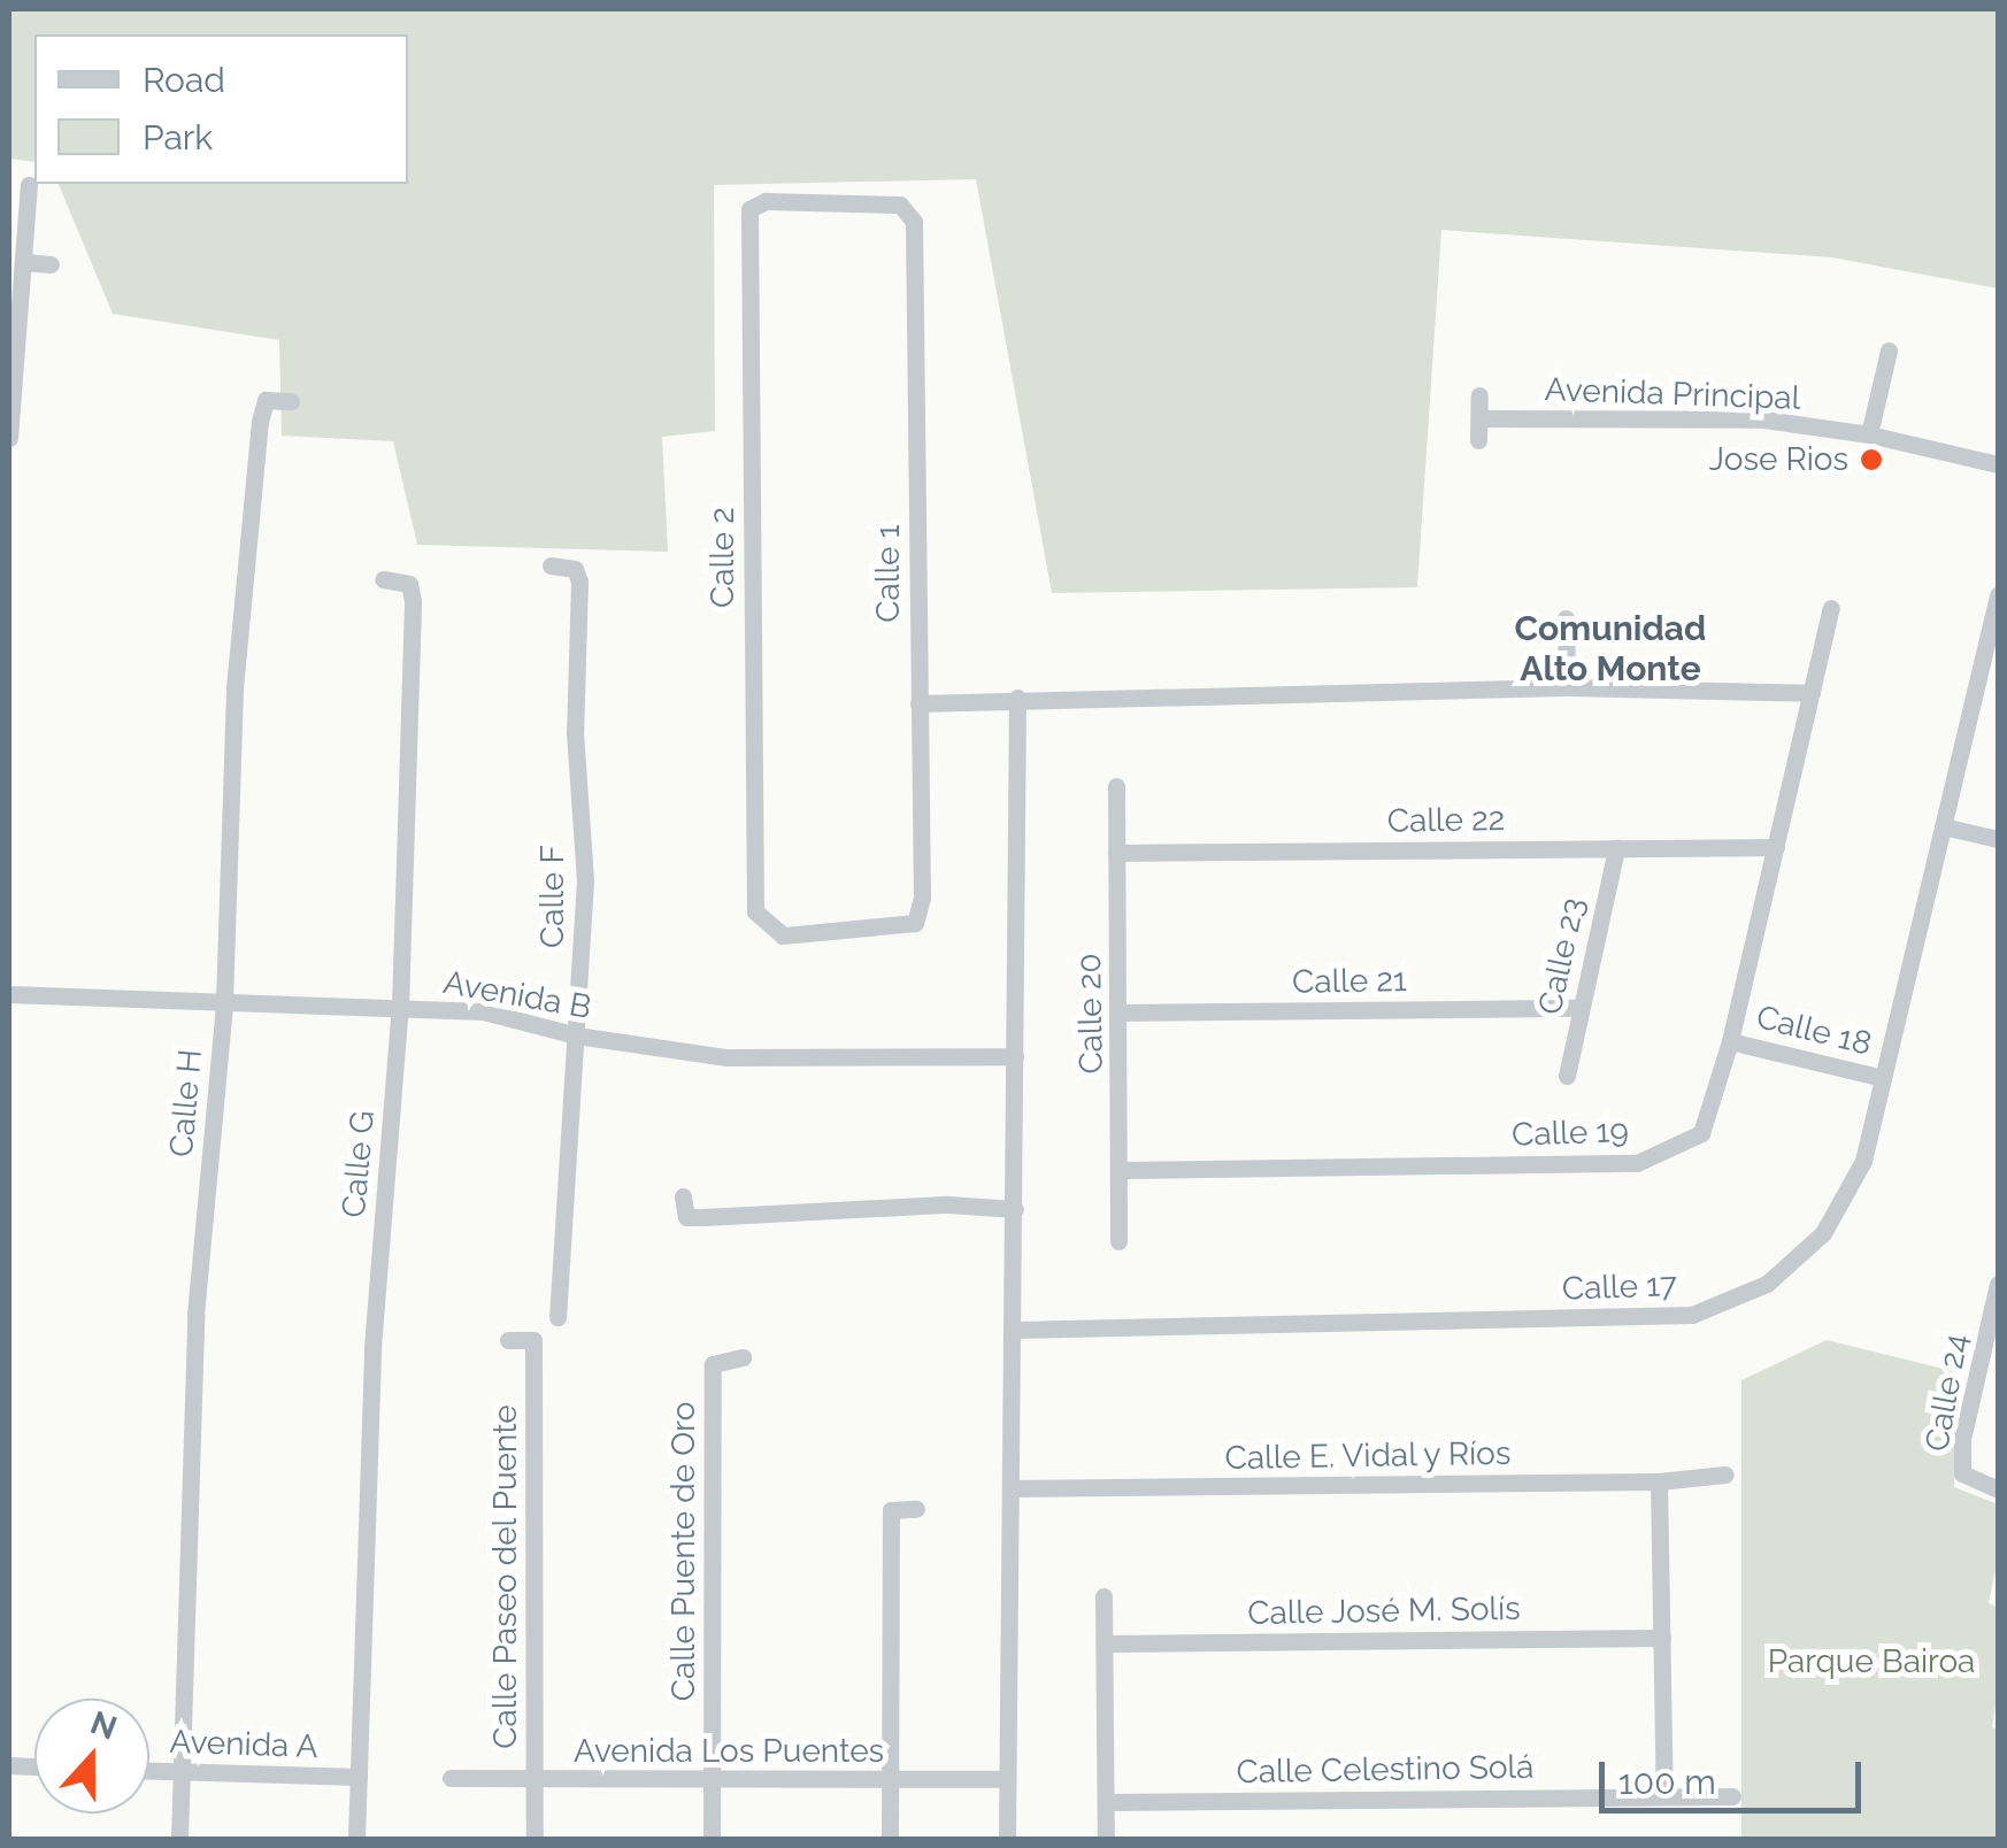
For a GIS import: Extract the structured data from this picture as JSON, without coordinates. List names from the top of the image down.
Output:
{
  "streets": {
    "street": [
      "Avenida Principal",
      "Calle 2",
      "Calle 1",
      "Calle 22",
      "Calle F",
      "Calle 23",
      "Calle 21",
      "Avenida B",
      "Calle 20",
      "Calle 18",
      "Calle H",
      "Calle 19",
      "Calle G",
      "Calle 17",
      "Calle 24",
      "Calle E. Vidal y Ríos",
      "Calle Puente de Oro",
      "Calle Paseo del Puente",
      "Calle José M. Solís",
      "Avenida A",
      "Avenida Los Puentes",
      "Calle Celestino Solá"
    ]
  },
  "crossings": [
    ["Calle 2", "Calle 1"],
    ["Calle 22", "Calle 23"],
    ["Calle 22", "Calle 20"],
    ["Calle 22", "Calle 19"],
    ["Calle F", "Avenida B"],
    ["Calle 23", "Calle 21"],
    ["Calle 21", "Calle 20"],
    ["Avenida B", "Calle H"],
    ["Avenida B", "Calle G"],
    ["Calle 20", "Calle 19"],
    ["Calle 18", "Calle 19"],
    ["Calle 18", "Calle 17"],
    ["Calle H", "Avenida A"],
    ["Calle G", "Avenida A"],
    ["Calle Puente de Oro", "Avenida Los Puentes"],
    ["Calle Paseo del Puente", "Avenida Los Puentes"]
  ],
  "districts": ["Comunidad Alto Monte"],
  "parks": ["Parque Bairoa"],
  "places": ["Jose Rios"],
  "legend": ["Road", "Park"],
  "scale_bar": "100 m",
  "north": "top"
}
